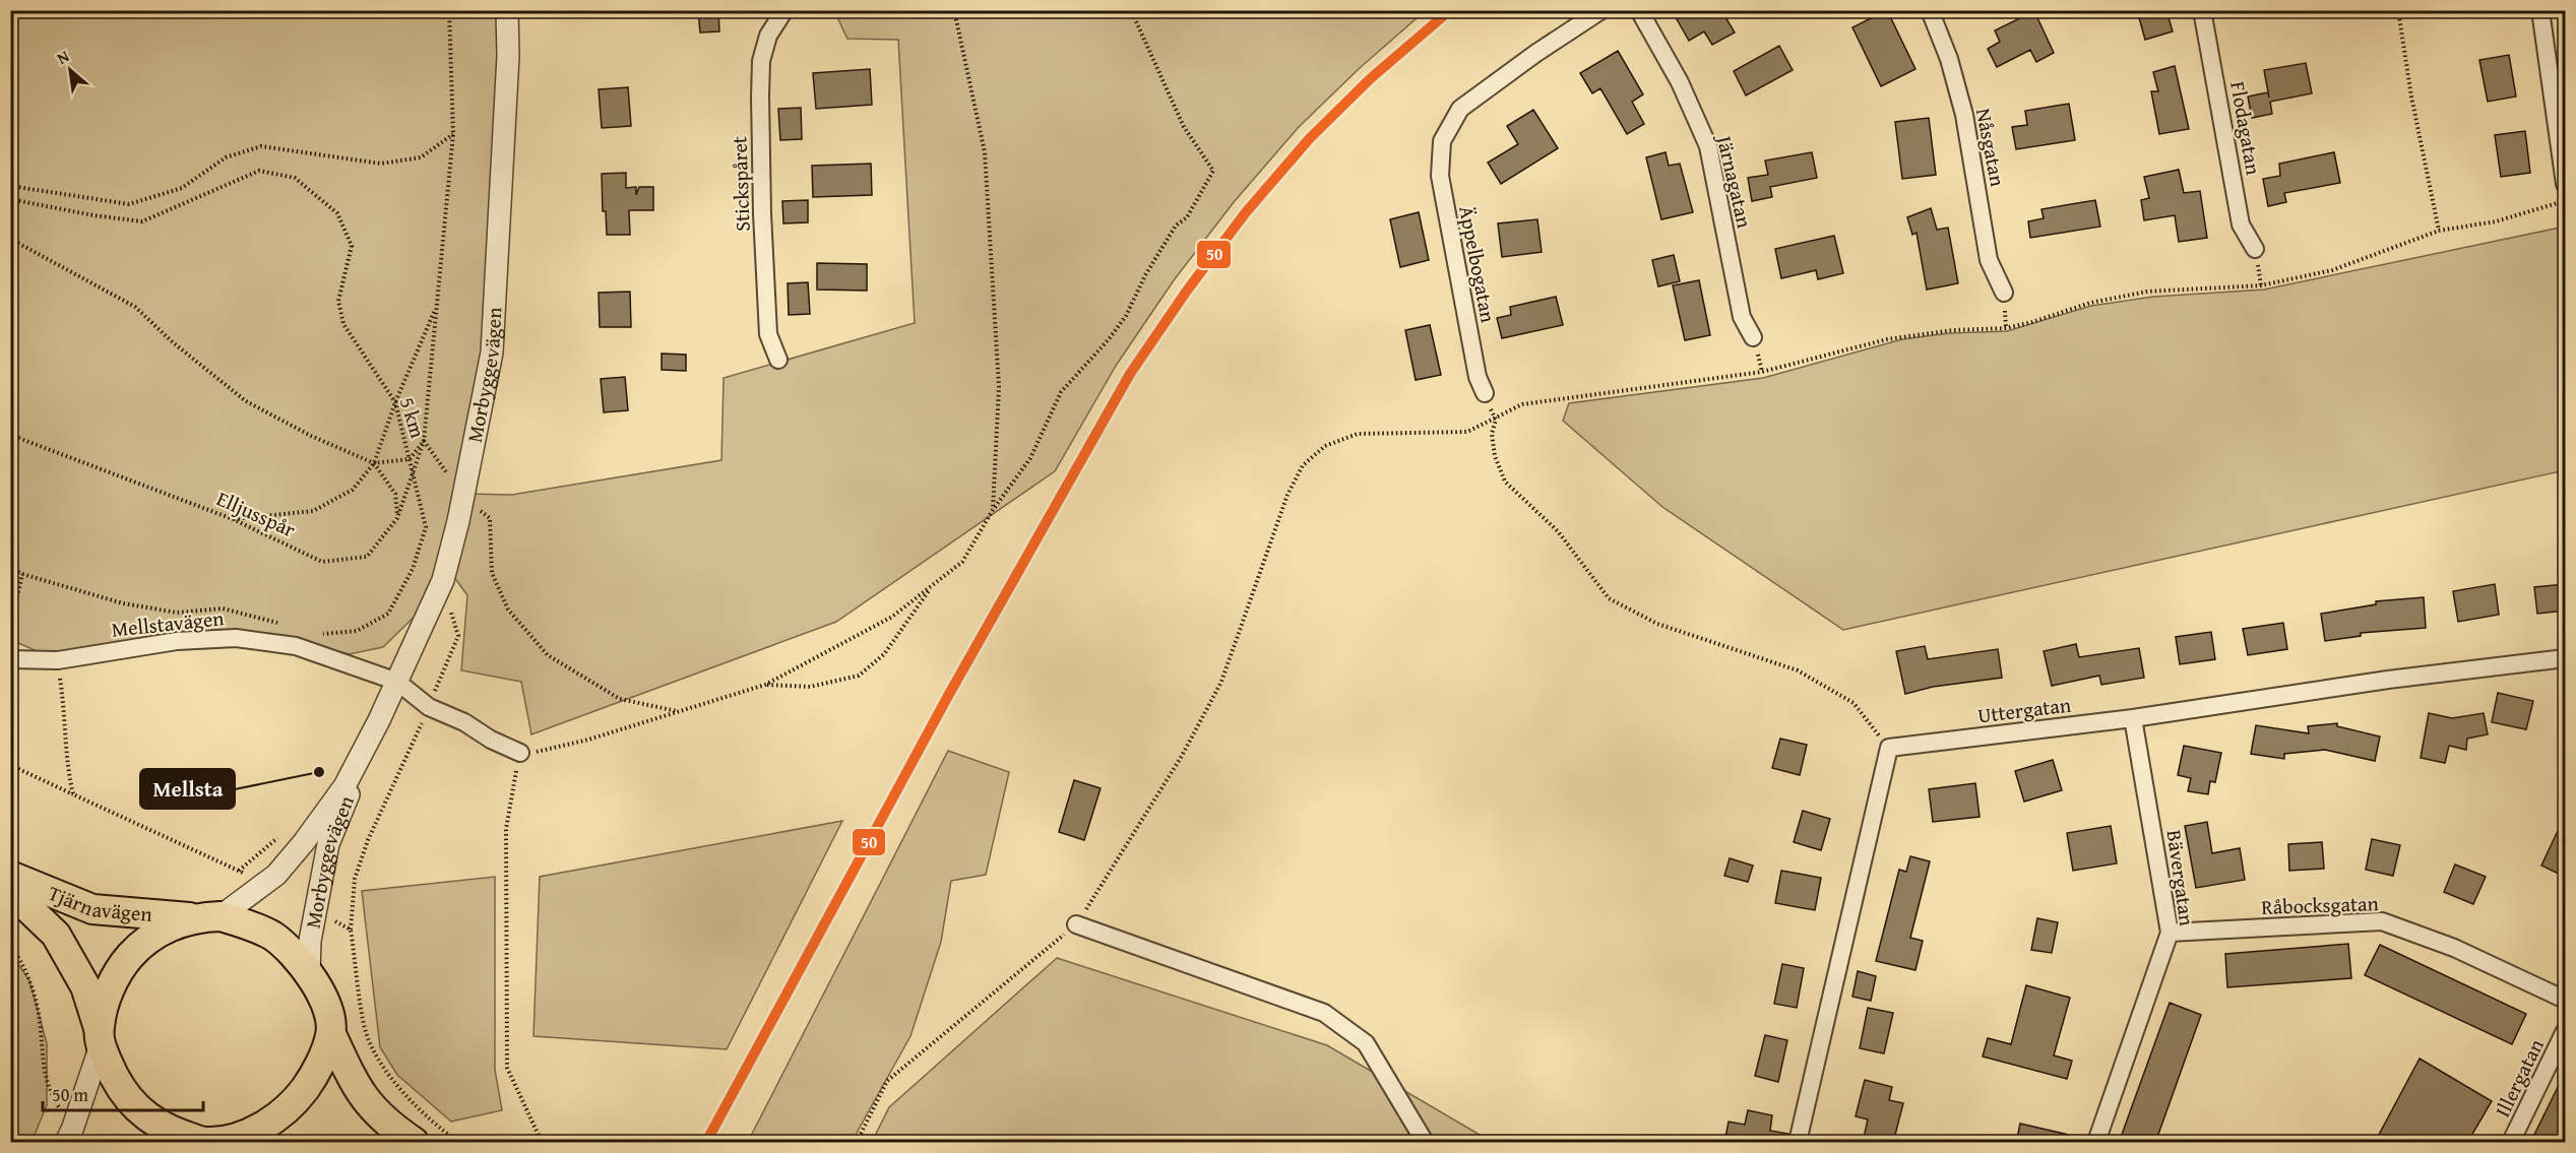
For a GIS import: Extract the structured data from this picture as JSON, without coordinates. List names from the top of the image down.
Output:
{
  "streets": {
    "highway": ["Tjärnavägen"],
    "street": [
      "Flodagatan",
      "Nåsgatan",
      "Järnagatan",
      "Stickspåret",
      "Äppelbogatan",
      "Morbyggevägen",
      "Mellstavägen",
      "Uttergatan",
      "Bävergatan",
      "Råbocksgatan",
      "Illergatan"
    ],
    "path": ["5 km", "Elljusspår"]
  },
  "crossings": [
    ["Morbyggevägen", "Mellstavägen"],
    ["Morbyggevägen", "Tjärnavägen"],
    ["5 km", "Elljusspår"],
    ["Uttergatan", "Bävergatan"],
    ["Bävergatan", "Råbocksgatan"]
  ],
  "places": ["Mellsta"],
  "lines": ["rail line 50"],
  "scale_bar": "50 m",
  "north": "top left"
}
